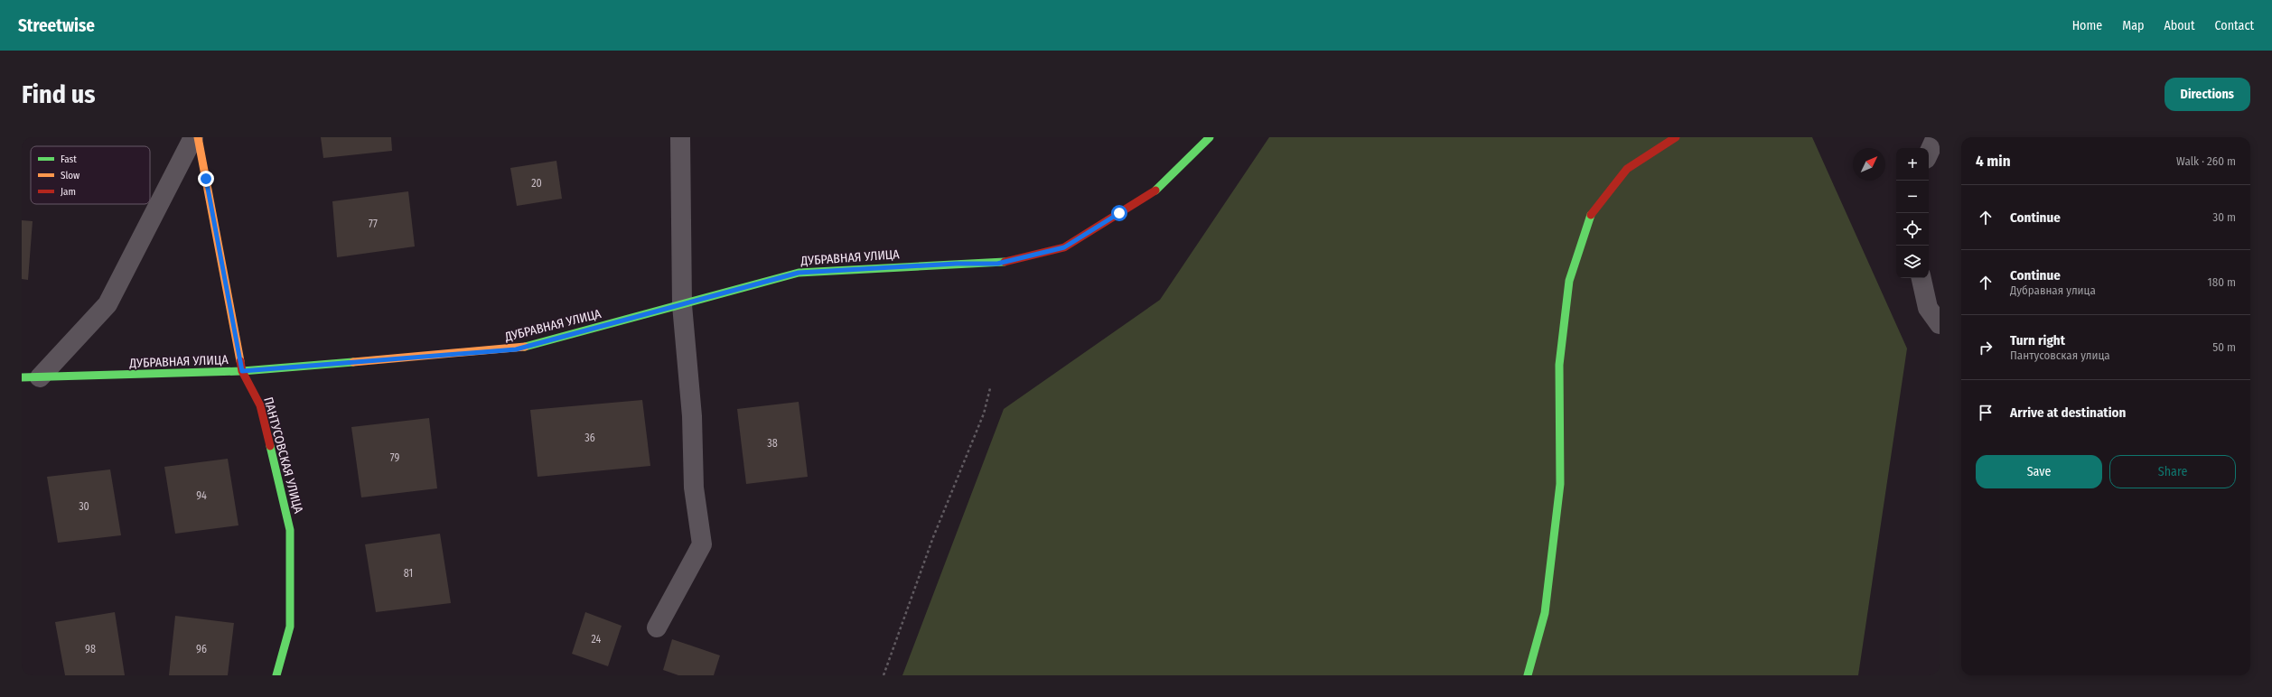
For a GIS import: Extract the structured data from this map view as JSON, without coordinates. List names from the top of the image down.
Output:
{
  "streets": {
    "street": ["ДУБРАВНАЯ УЛИЦА", "ПАНТУСОВСКАЯ УЛИЦА"]
  },
  "crossings": [
    ["ДУБРАВНАЯ УЛИЦА", "ПАНТУСОВСКАЯ УЛИЦА"]
  ],
  "house_numbers": [
    "20",
    "77",
    "36",
    "38",
    "79",
    "94",
    "30",
    "81",
    "24",
    "98",
    "96"
  ],
  "legend": ["Fast", "Slow", "Jam"],
  "north": "top right",
  "page": {
    "header": "Streetwise",
    "nav": [
      "Home",
      "Map",
      "About",
      "Contact"
    ],
    "buttons": [
      "Directions",
      ["Save", "Share"]
    ],
    "title": "Find us",
    "heading": ["4 min", "Walk · 260 m"],
    "map_buttons": ["+", "−"],
    "list": [
      ["Continue", "30 m"],
      ["Continue", "Дубравная улица", "180 m"],
      ["Turn right", "Пантусовская улица", "50 m"],
      "Arrive at destination"
    ]
  }
}
